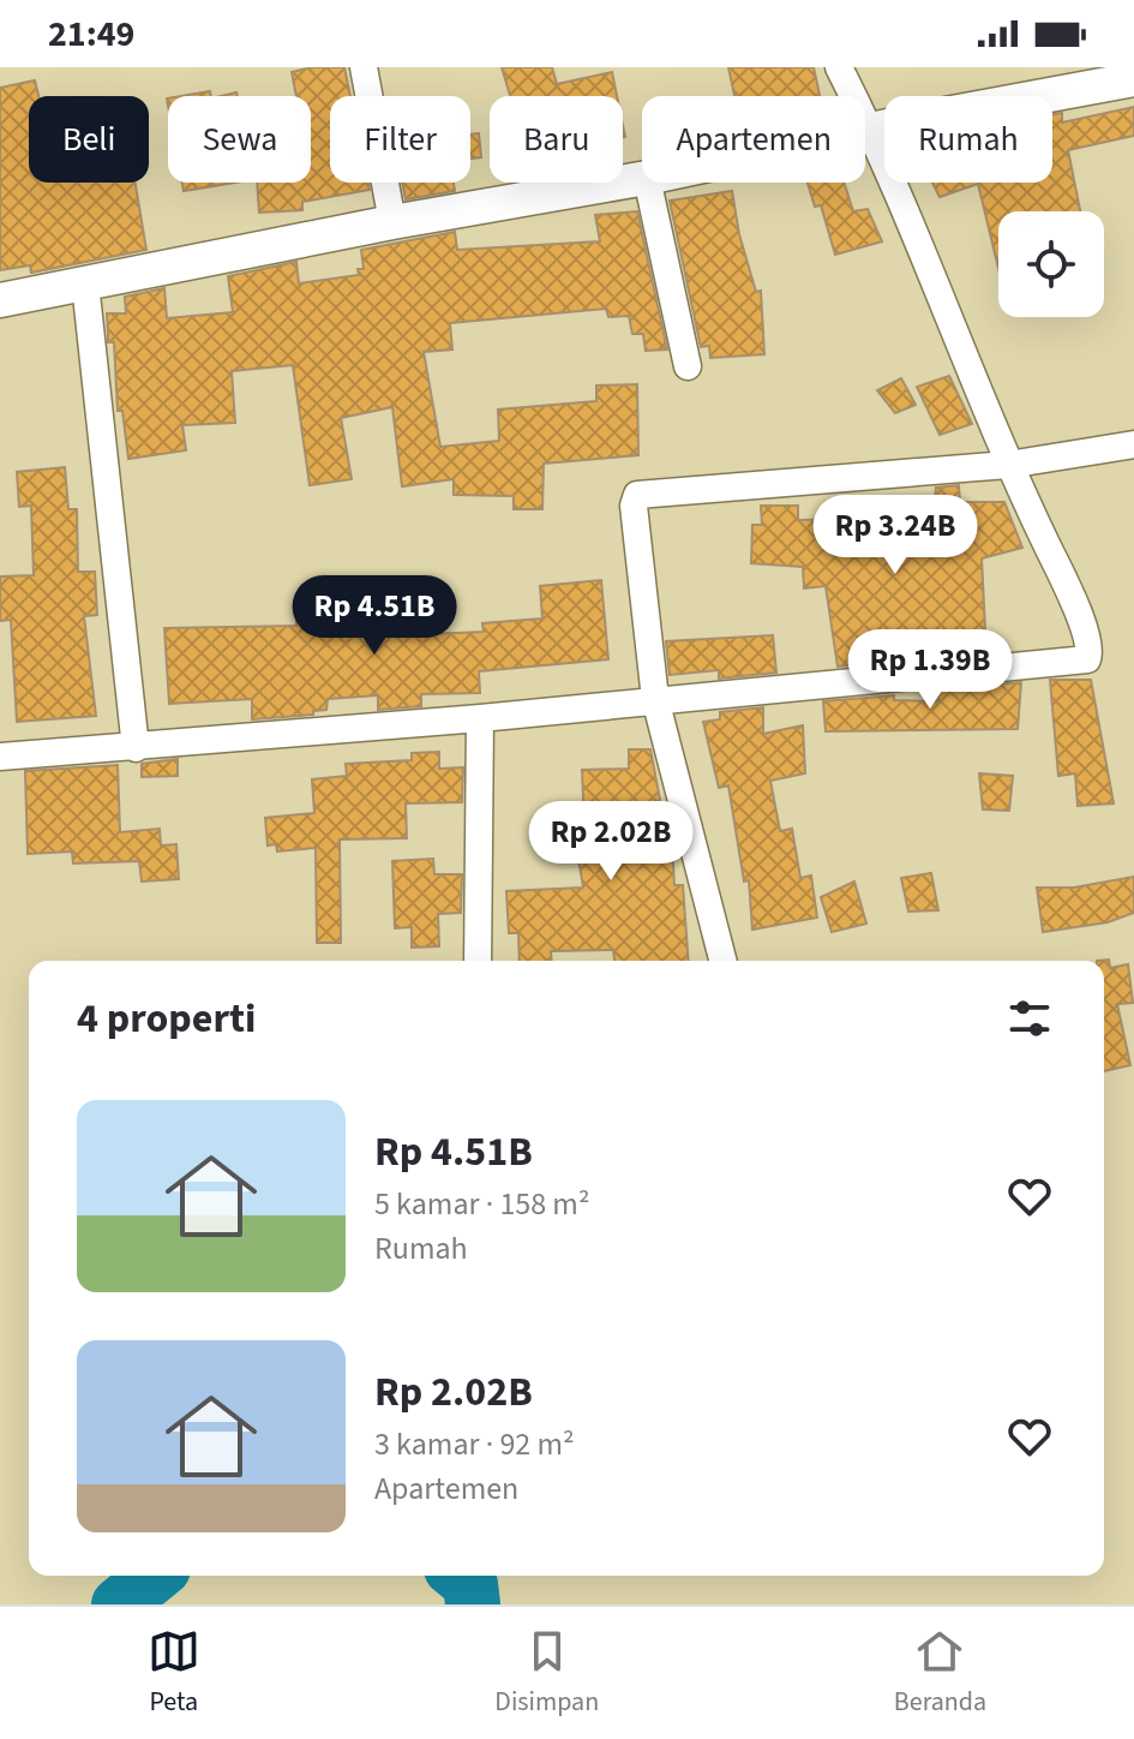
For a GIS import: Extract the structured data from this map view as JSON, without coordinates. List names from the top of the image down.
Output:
{
  "page": {
    "status": "21:49",
    "chip": [
      "Beli",
      "Sewa",
      "Filter",
      "Baru",
      "Apartemen",
      "Rumah"
    ],
    "price": [
      "Rp 3.24B",
      "Rp 4.51B",
      "Rp 1.39B",
      "Rp 2.02B"
    ],
    "heading": "4 properti",
    "list": [
      {
        "name": "Rp 4.51B",
        "note": "5 kamar · 158 m² · Rumah"
      },
      {
        "name": "Rp 2.02B",
        "note": "3 kamar · 92 m² · Apartemen"
      }
    ],
    "tabs": ["Peta", "Disimpan", "Beranda"]
  }
}
